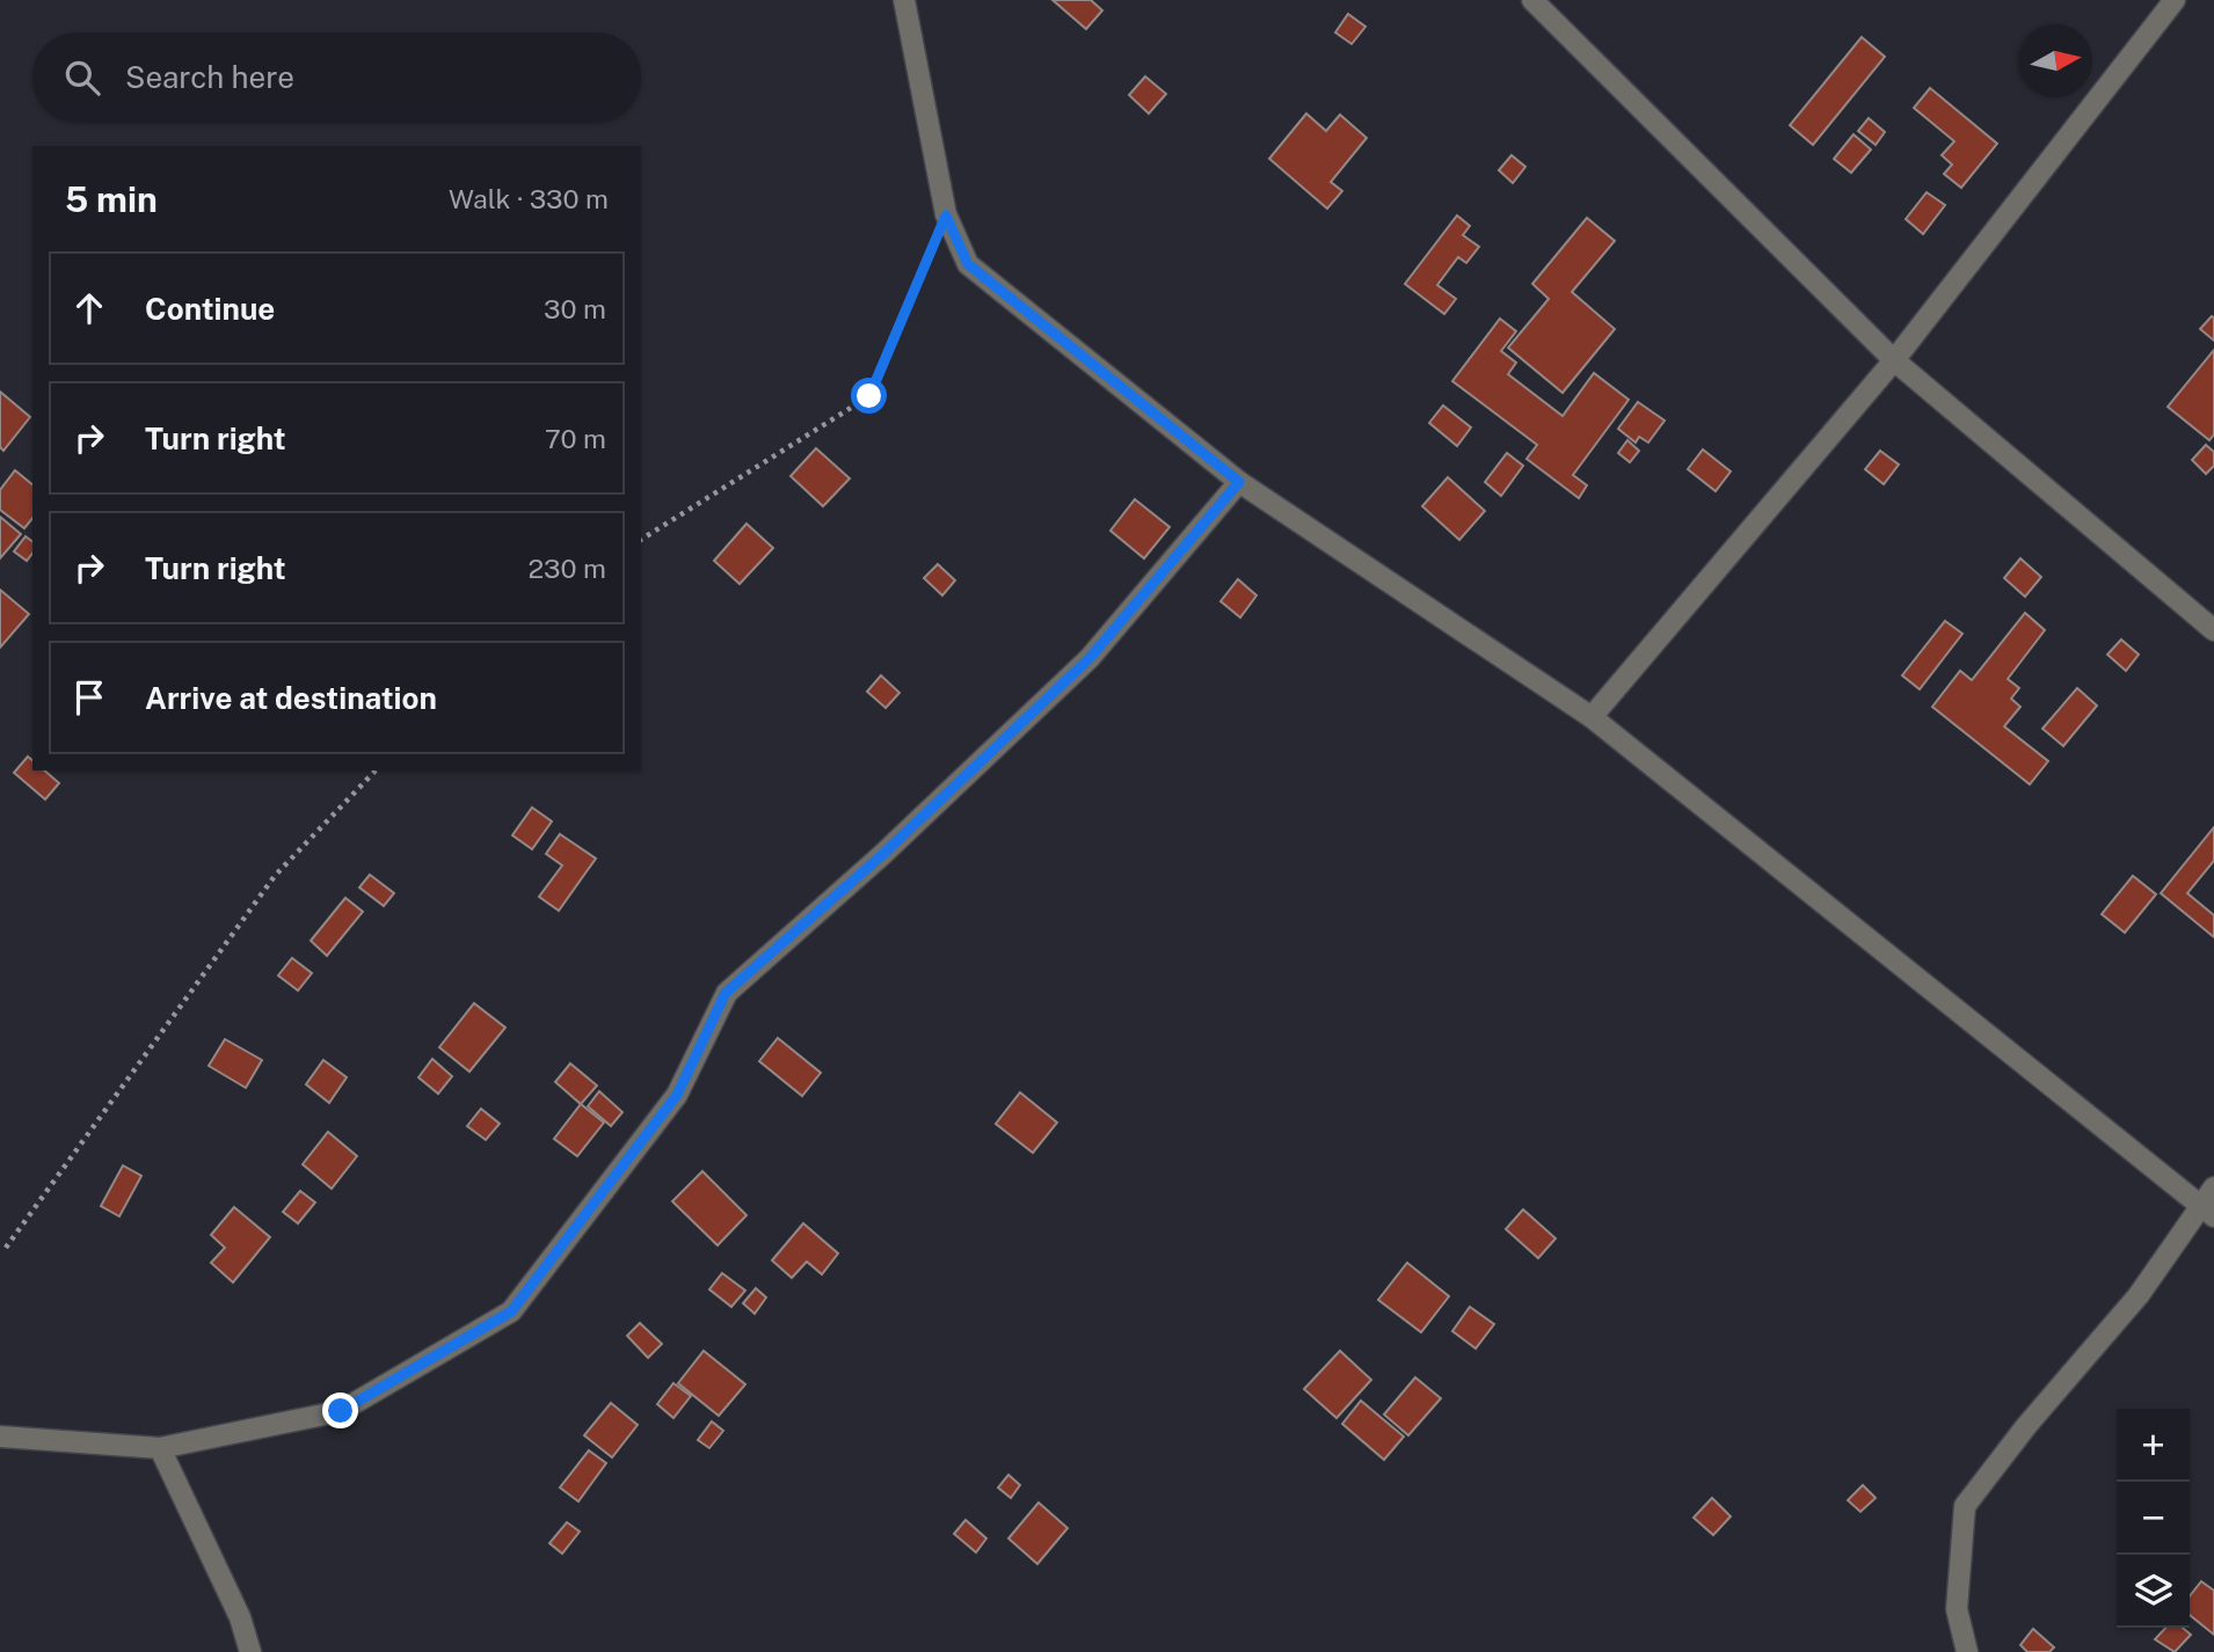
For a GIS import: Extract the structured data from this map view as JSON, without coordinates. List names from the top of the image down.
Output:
{
  "north": "right",
  "page": {
    "search": "Search here",
    "heading": ["5 min", "Walk · 330 m"],
    "list": [
      ["Continue", "30 m"],
      ["Turn right", "70 m"],
      ["Turn right", "230 m"],
      "Arrive at destination"
    ],
    "map_buttons": ["+", "−"]
  }
}
